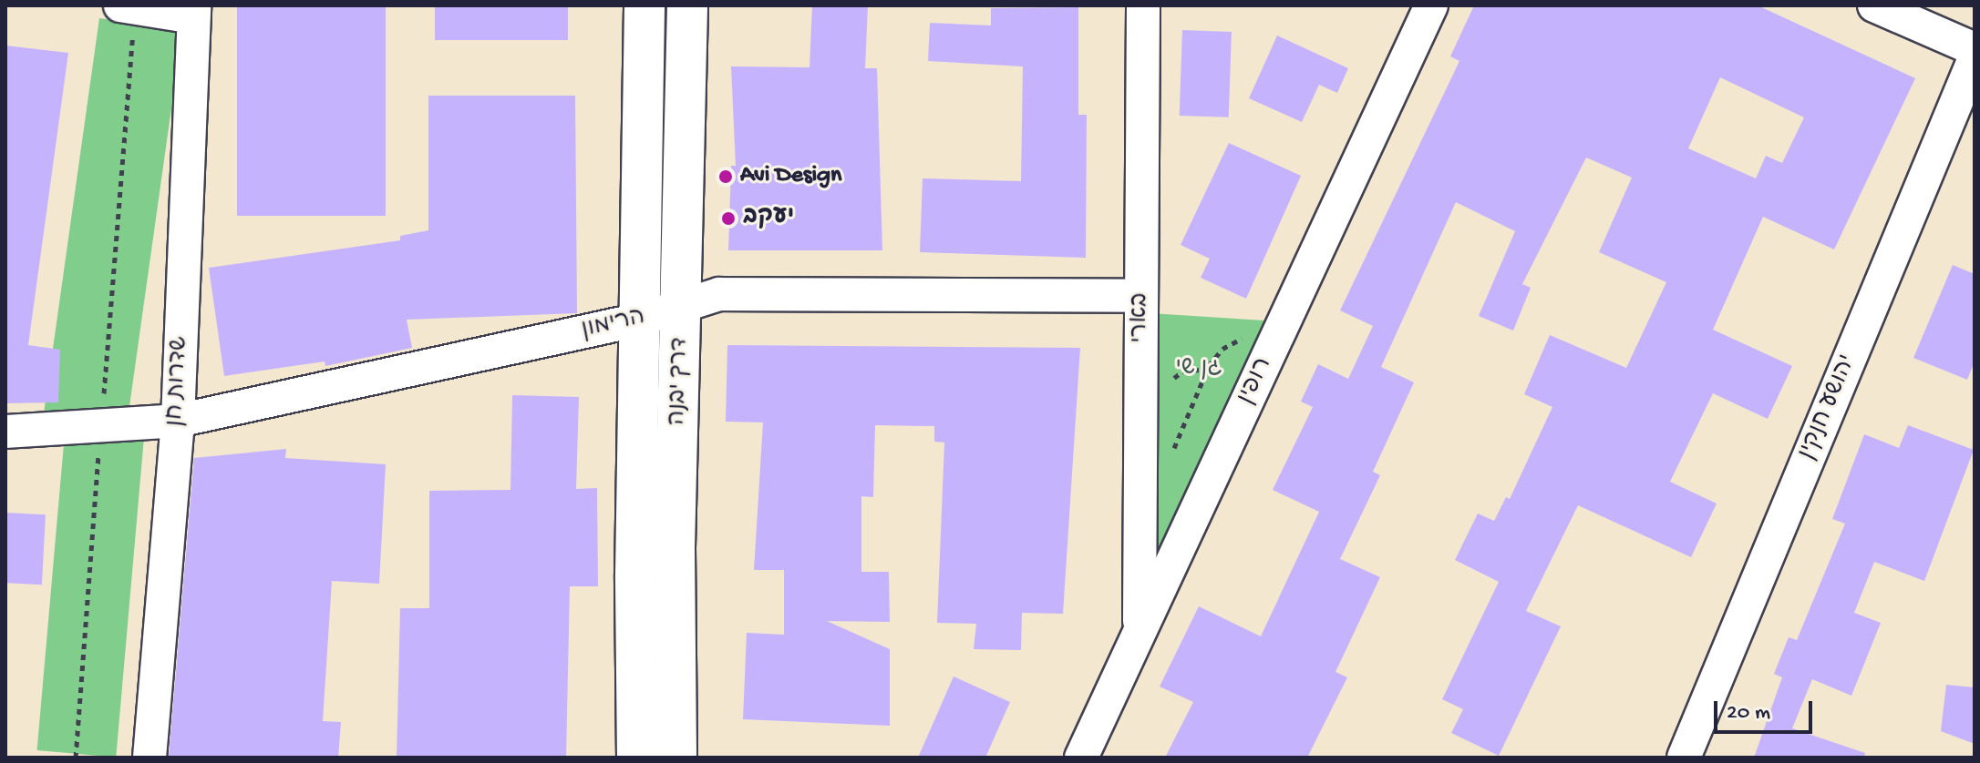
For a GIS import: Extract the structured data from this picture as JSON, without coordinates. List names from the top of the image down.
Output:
{
  "streets": {
    "main road": ["דרך יבנה"],
    "street": [
      "בארי",
      "הרימון",
      "שדרות חן",
      "רופין",
      "יהושע חנקין"
    ]
  },
  "crossings": [
    ["בארי", "הרימון"],
    ["בארי", "רופין"],
    ["הרימון", "שדרות חן"],
    ["הרימון", "דרך יבנה"]
  ],
  "parks": ["גן שי"],
  "places": ["Avi Design", "יעקב"],
  "scale_bar": "20 m"
}
